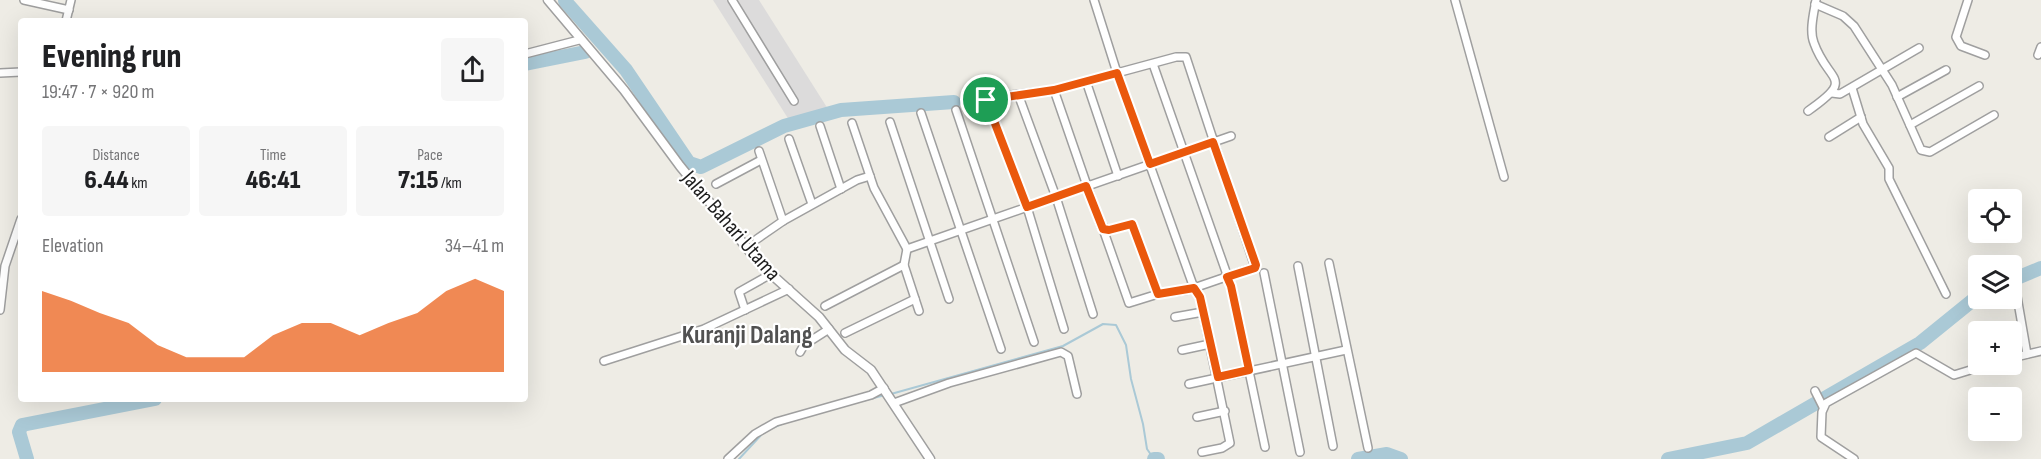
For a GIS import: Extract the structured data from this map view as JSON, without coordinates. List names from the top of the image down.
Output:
{
  "streets": {
    "street": ["Jalan Bahari Utama"]
  },
  "districts": ["Kuranji Dalang"],
  "page": {
    "heading": ["Evening run", "19:47 · 7 × 920 m"],
    "stats": [
      ["Distance", "6.44 km"],
      ["Time", "46:41"],
      ["Pace", "7:15 /km"]
    ],
    "map_buttons": ["+", "−"],
    "chart": ["Elevation", "34–41 m"]
  }
}
